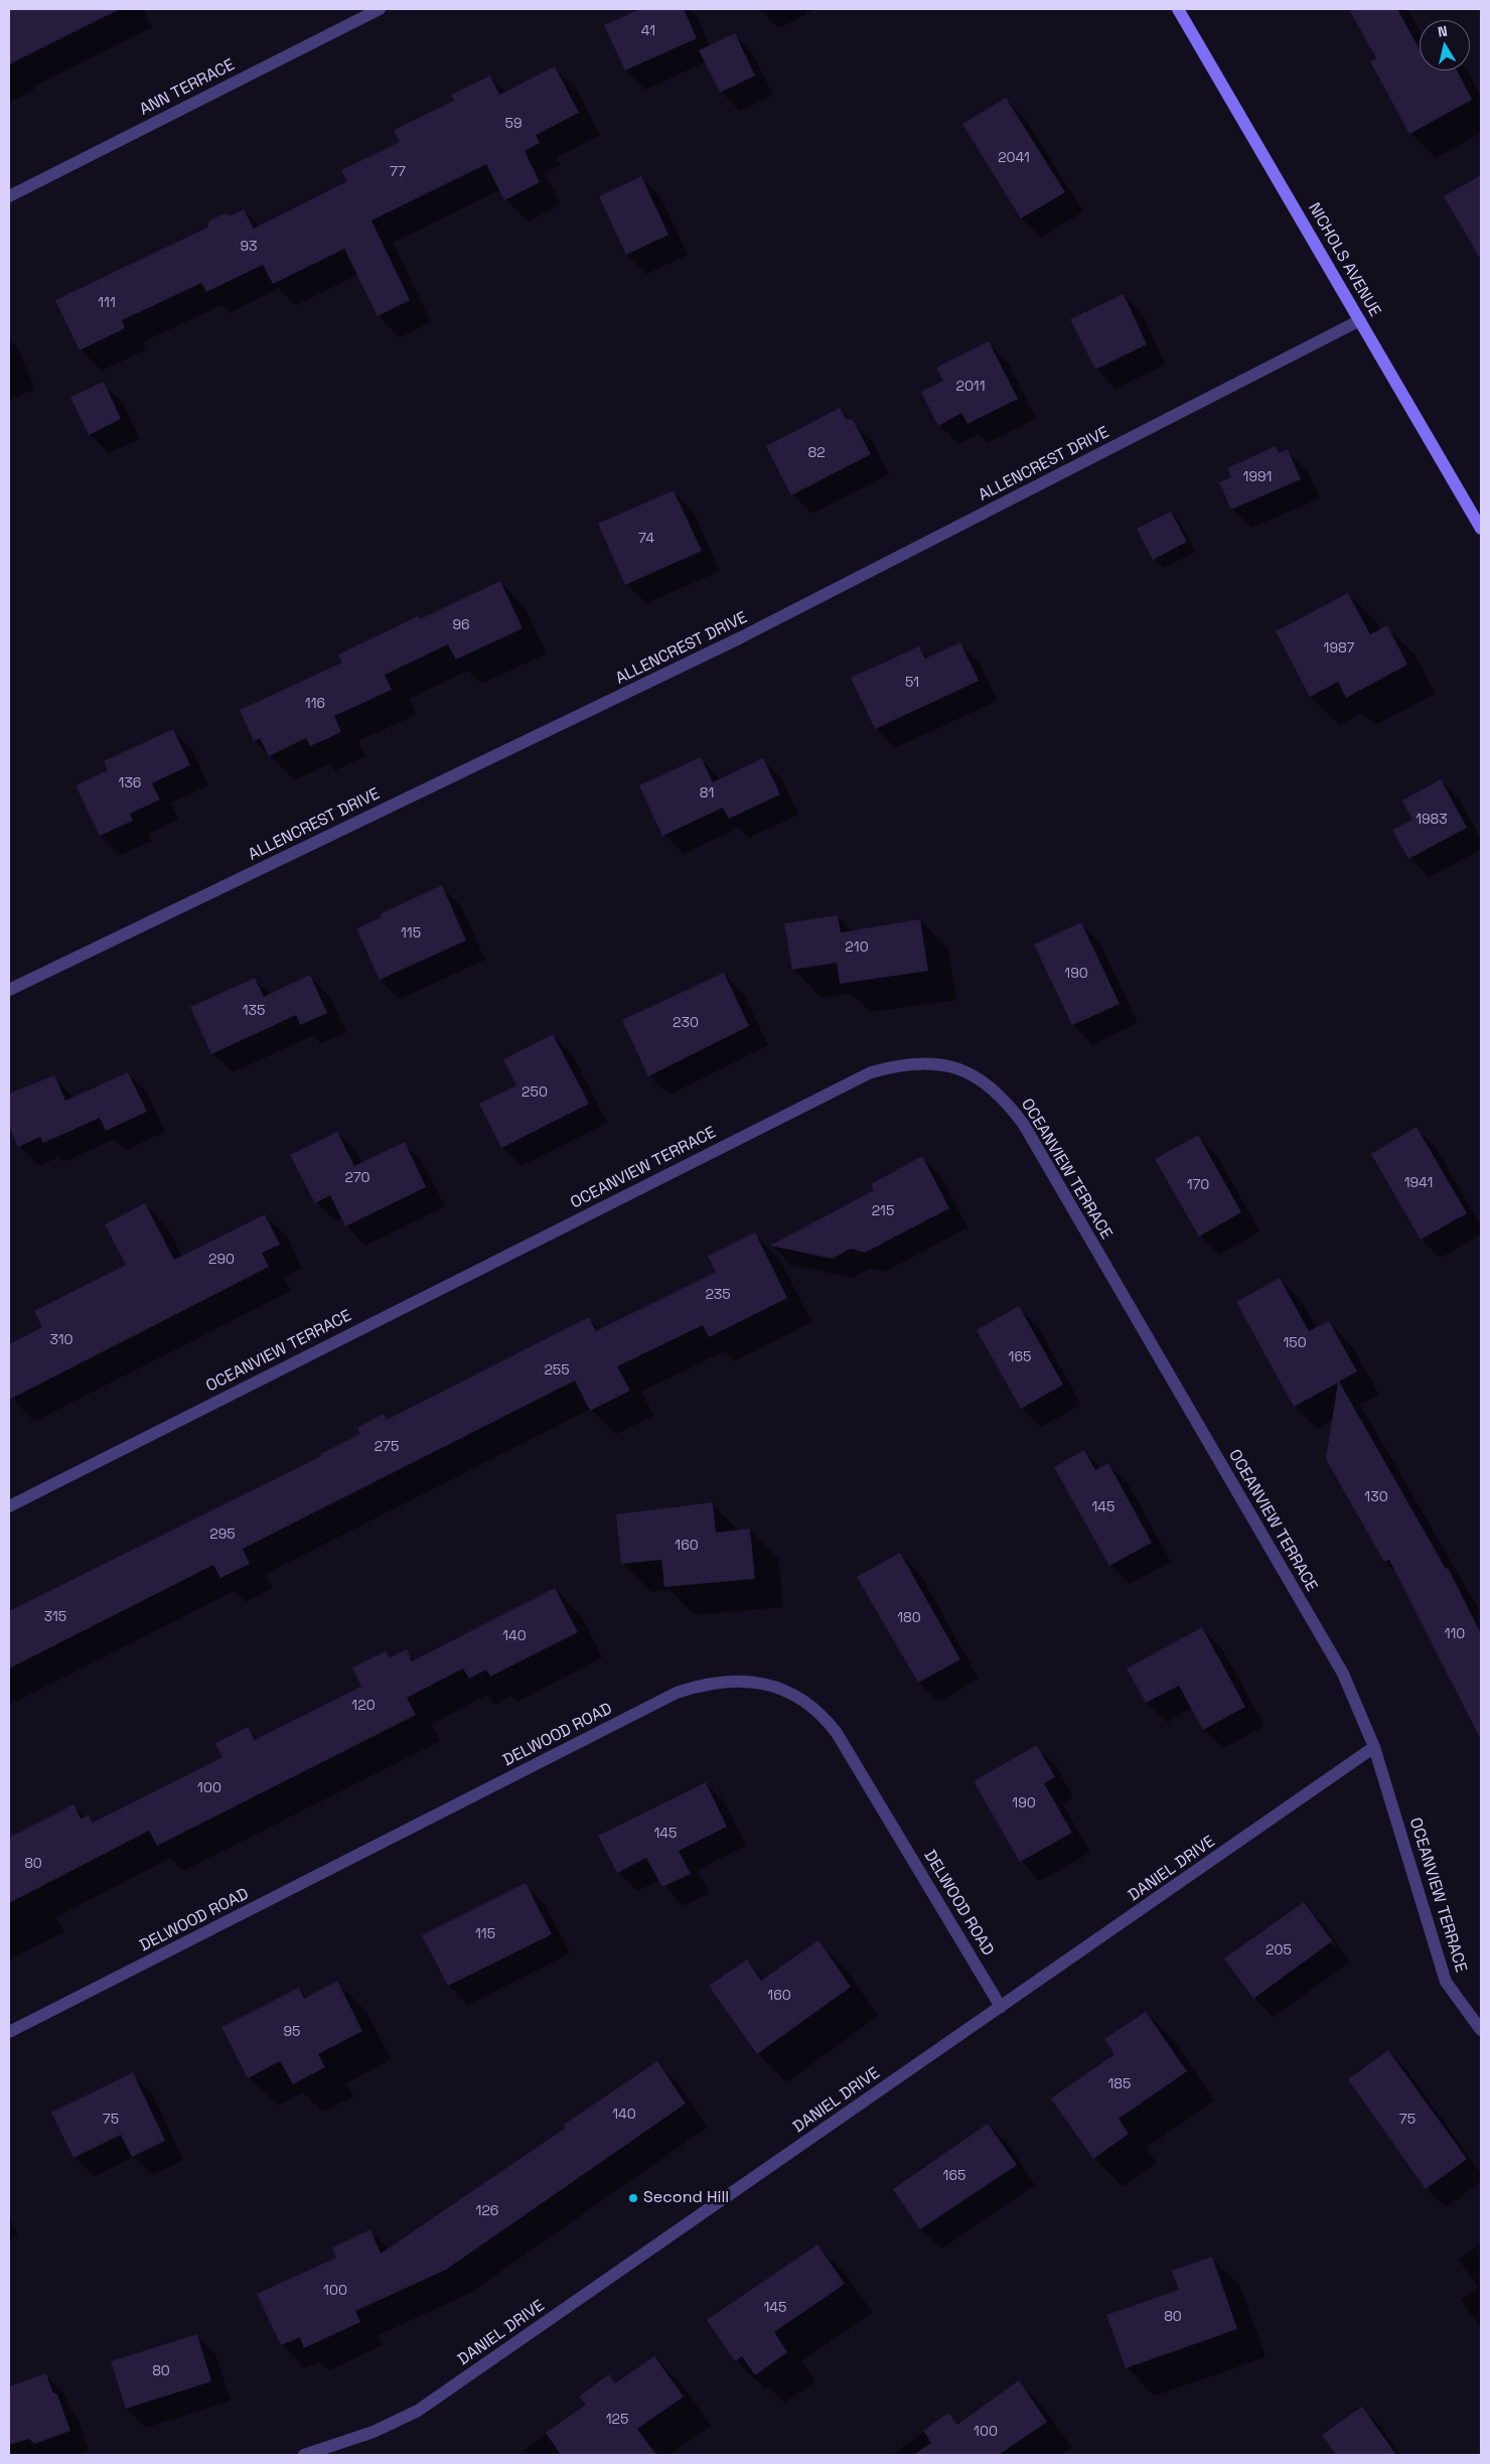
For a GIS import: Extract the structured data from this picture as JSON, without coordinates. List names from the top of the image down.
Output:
{
  "streets": {
    "main road": ["NICHOLS AVENUE"],
    "street": [
      "ANN TERRACE",
      "ALLENCREST DRIVE",
      "OCEANVIEW TERRACE",
      "DELWOOD ROAD",
      "DANIEL DRIVE"
    ]
  },
  "crossings": [
    ["NICHOLS AVENUE", "ALLENCREST DRIVE"],
    ["OCEANVIEW TERRACE", "DANIEL DRIVE"],
    ["DELWOOD ROAD", "DANIEL DRIVE"]
  ],
  "places": ["Second Hill"],
  "house_numbers": [
    "41",
    "59",
    "2041",
    "77",
    "93",
    "111",
    "2011",
    "82",
    "1991",
    "74",
    "96",
    "1987",
    "51",
    "116",
    "136",
    "81",
    "1983",
    "115",
    "210",
    "190",
    "135",
    "230",
    "250",
    "270",
    "1941",
    "170",
    "215",
    "290",
    "235",
    "310",
    "150",
    "165",
    "255",
    "275",
    "130",
    "145",
    "295",
    "160",
    "315",
    "180",
    "110",
    "140",
    "120",
    "100",
    "190",
    "145",
    "80",
    "115",
    "205",
    "160",
    "95",
    "185",
    "140",
    "75",
    "75",
    "165",
    "126",
    "100",
    "145",
    "80",
    "80",
    "125",
    "100"
  ],
  "north": "top"
}
